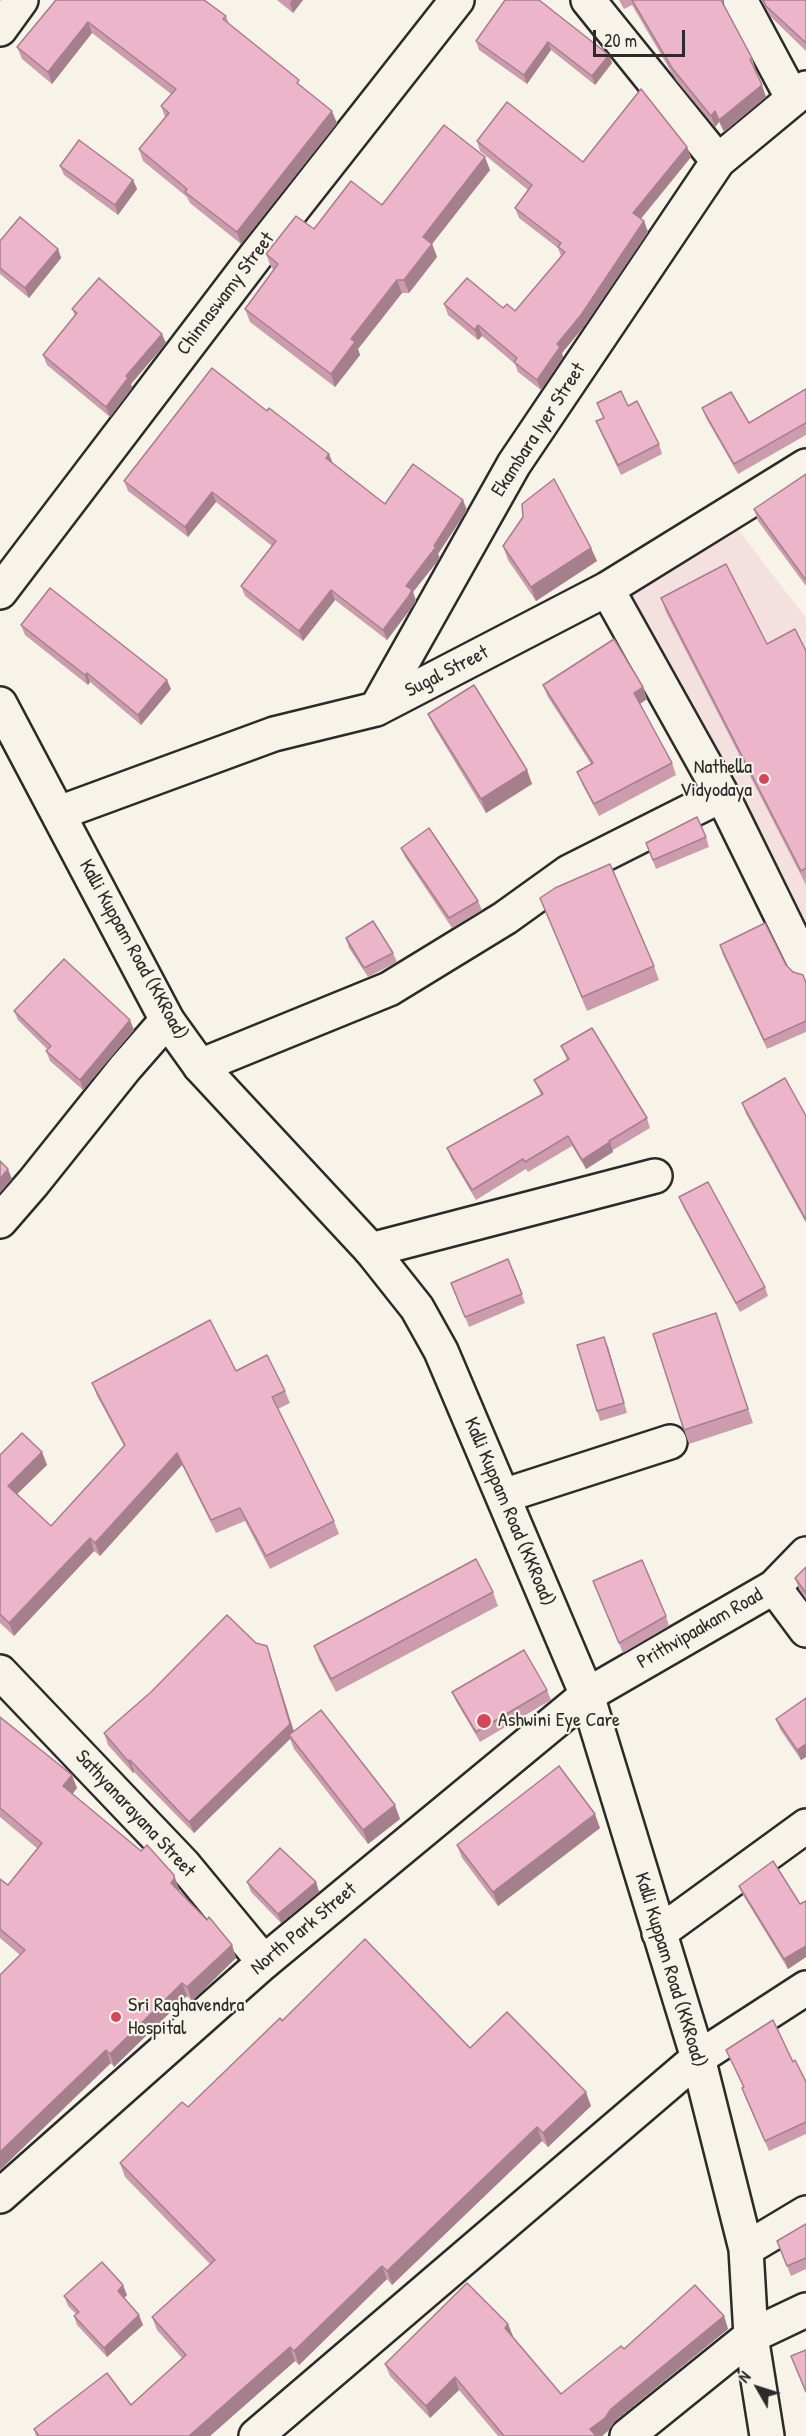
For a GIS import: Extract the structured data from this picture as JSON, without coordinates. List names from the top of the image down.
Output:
{
  "streets": {
    "street": [
      "Chinnaswamy Street",
      "Ekambara Iyer Street",
      "Sugal Street",
      "Kalli Kuppam Road (KKRoad)",
      "Prithvipaakam Road",
      "Sathyanarayana Street",
      "North Park Street"
    ]
  },
  "crossings": [
    ["Ekambara Iyer Street", "Sugal Street"],
    ["Sugal Street", "Kalli Kuppam Road (KKRoad)"],
    ["Kalli Kuppam Road (KKRoad)", "Prithvipaakam Road"],
    ["Kalli Kuppam Road (KKRoad)", "North Park Street"],
    ["Prithvipaakam Road", "North Park Street"],
    ["Sathyanarayana Street", "North Park Street"]
  ],
  "places": ["Nathella Vidyodaya", "Ashwini Eye Care", "Sri Raghavendra Hospital"],
  "scale_bar": "20 m",
  "north": "top left"
}
